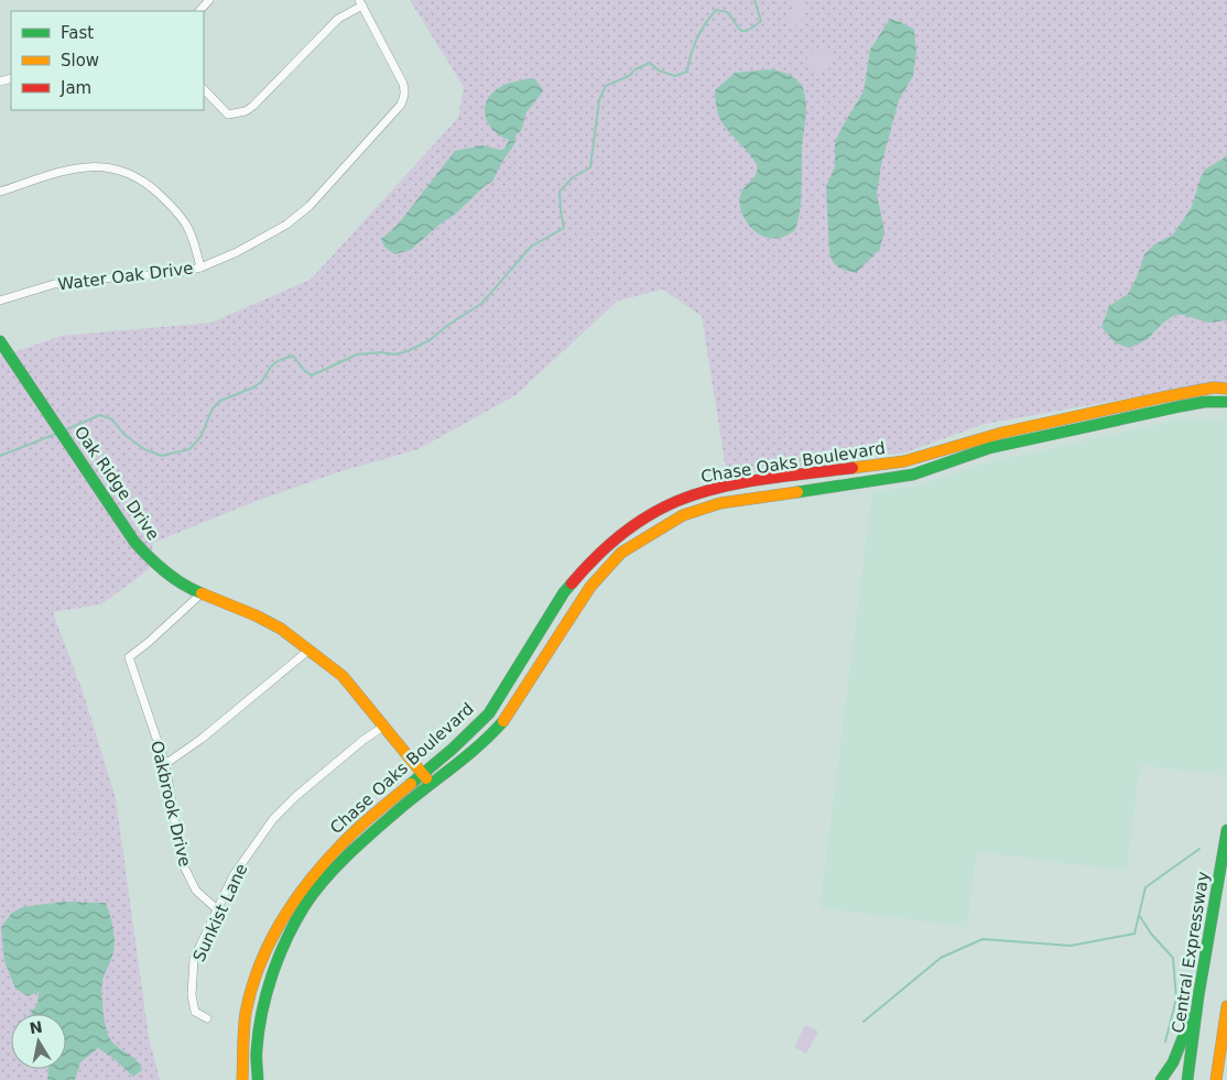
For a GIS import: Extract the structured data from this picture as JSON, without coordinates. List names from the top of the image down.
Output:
{
  "streets": {
    "main road": ["Chase Oaks Boulevard", "Oak Ridge Drive", "Central Expressway"],
    "street": ["Water Oak Drive", "Oakbrook Drive", "Sunkist Lane"]
  },
  "crossings": [
    ["Chase Oaks Boulevard", "Oak Ridge Drive"],
    ["Oak Ridge Drive", "Oakbrook Drive"],
    ["Oak Ridge Drive", "Sunkist Lane"],
    ["Oakbrook Drive", "Sunkist Lane"]
  ],
  "legend": ["Fast", "Slow", "Jam"],
  "north": "top"
}
